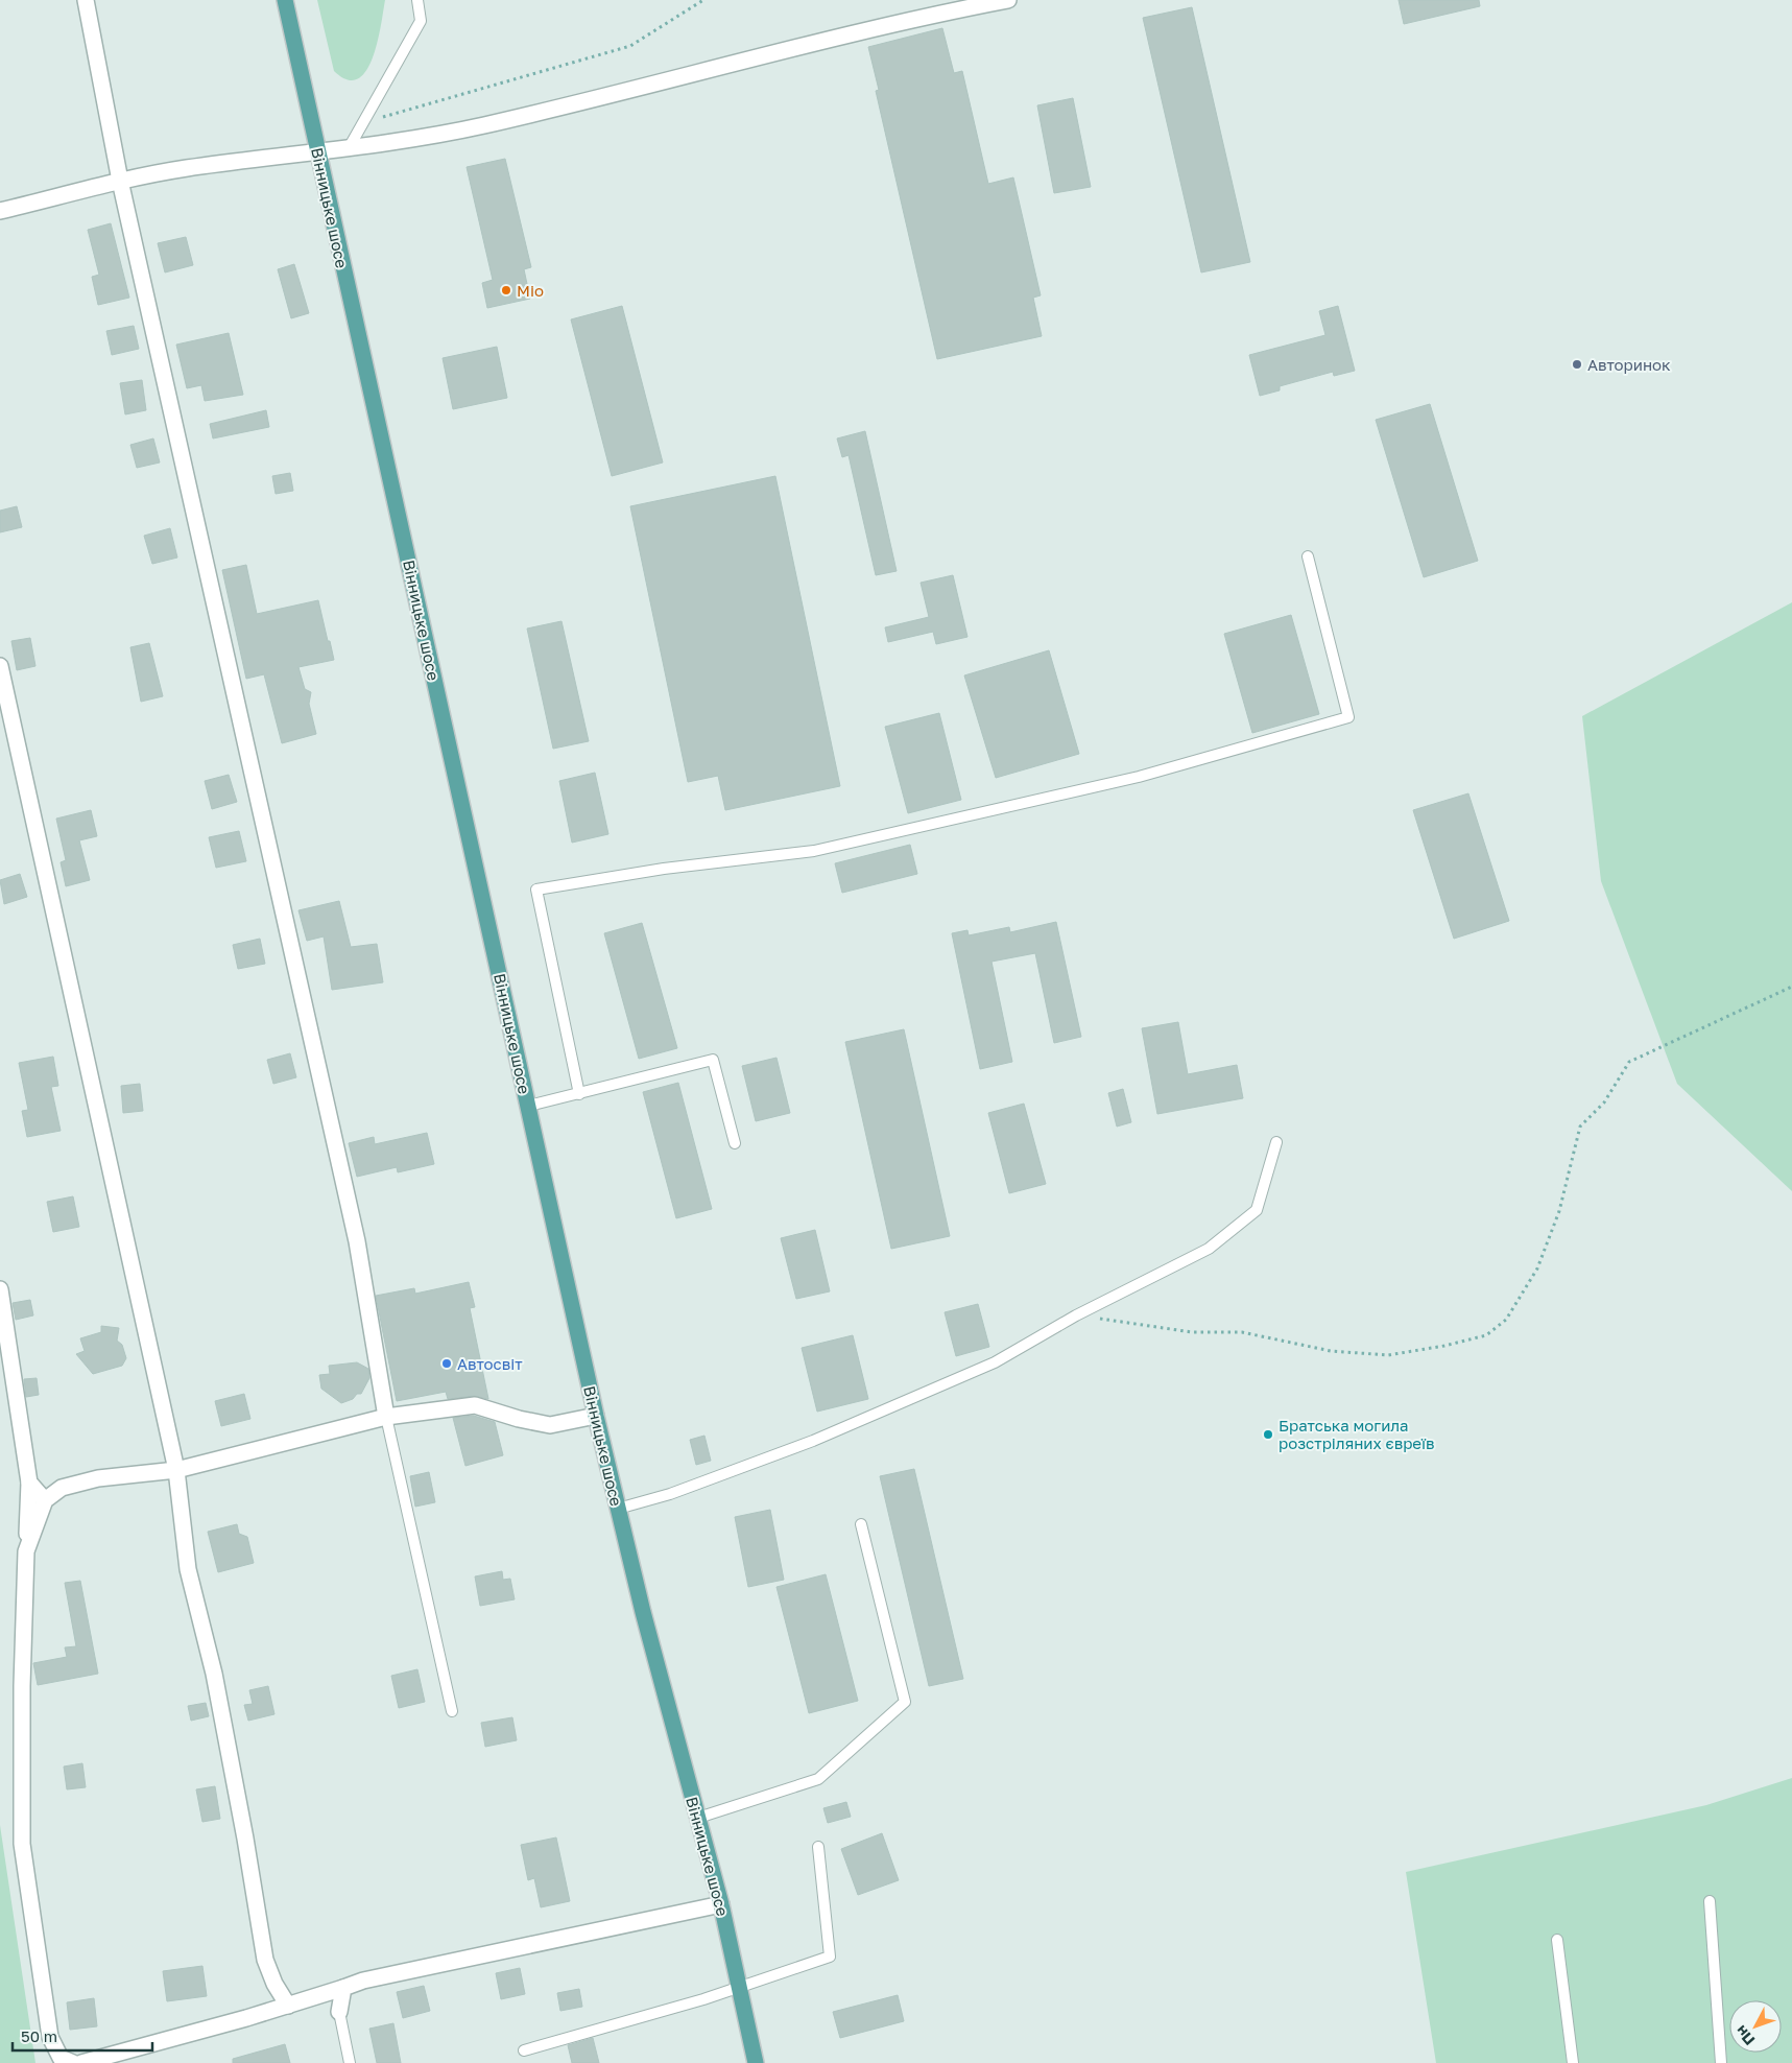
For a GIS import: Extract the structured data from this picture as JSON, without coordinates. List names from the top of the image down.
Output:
{
  "streets": {
    "main road": ["Вінницьке шосе"]
  },
  "places": [
    "Міо",
    "Авторинок",
    "Автосвіт",
    "Братська могила розстріляних євреїв"
  ],
  "scale_bar": "50 m",
  "north": "bottom left"
}
